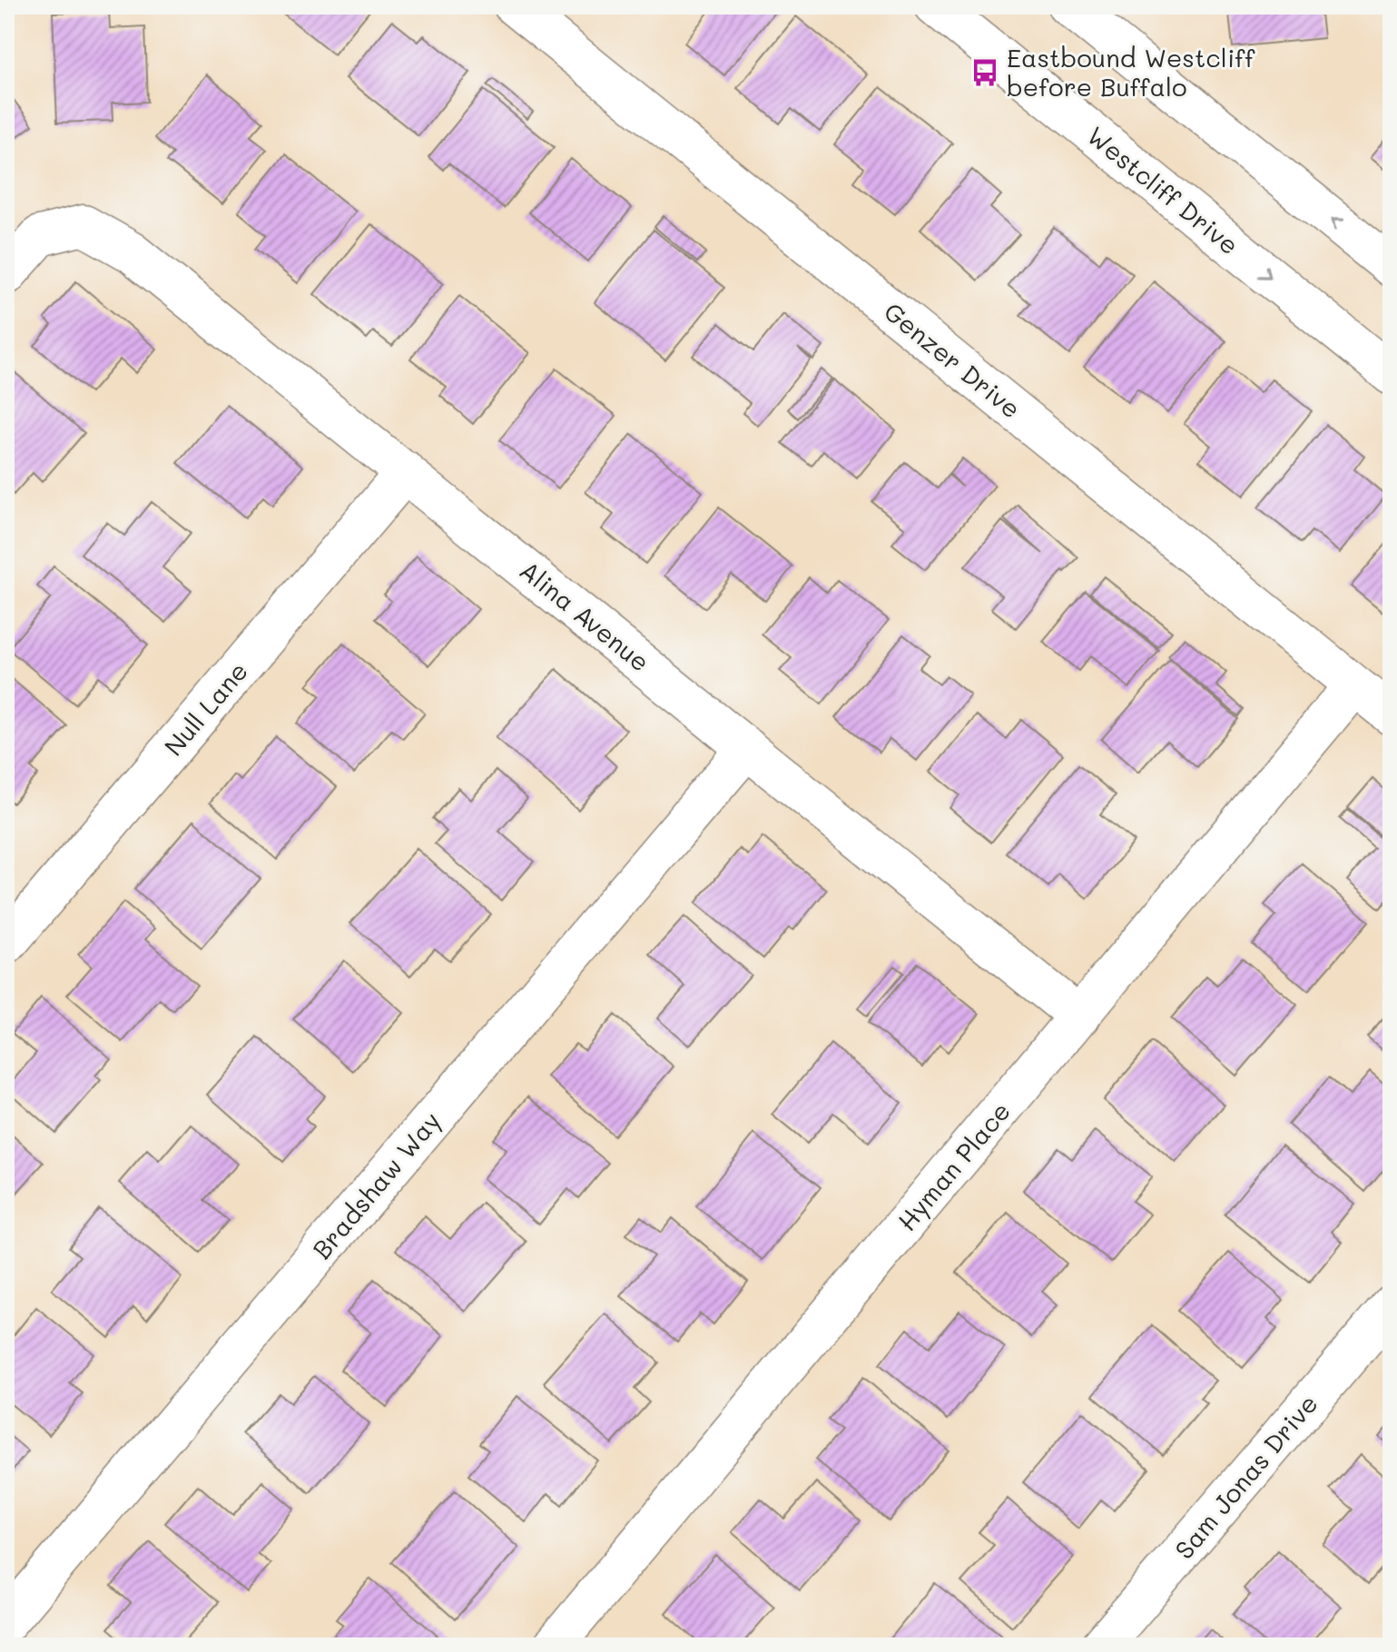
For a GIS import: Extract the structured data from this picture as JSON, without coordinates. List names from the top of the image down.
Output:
{
  "streets": {
    "street": [
      "Westcliff Drive",
      "Genzer Drive",
      "Alina Avenue",
      "Null Lane",
      "Hyman Place",
      "Bradshaw Way",
      "Sam Jonas Drive"
    ]
  },
  "crossings": [
    ["Genzer Drive", "Hyman Place"],
    ["Alina Avenue", "Null Lane"],
    ["Alina Avenue", "Hyman Place"],
    ["Alina Avenue", "Bradshaw Way"]
  ],
  "places": {
    "bus stop": ["Eastbound Westcliff before Buffalo"]
  }
}
